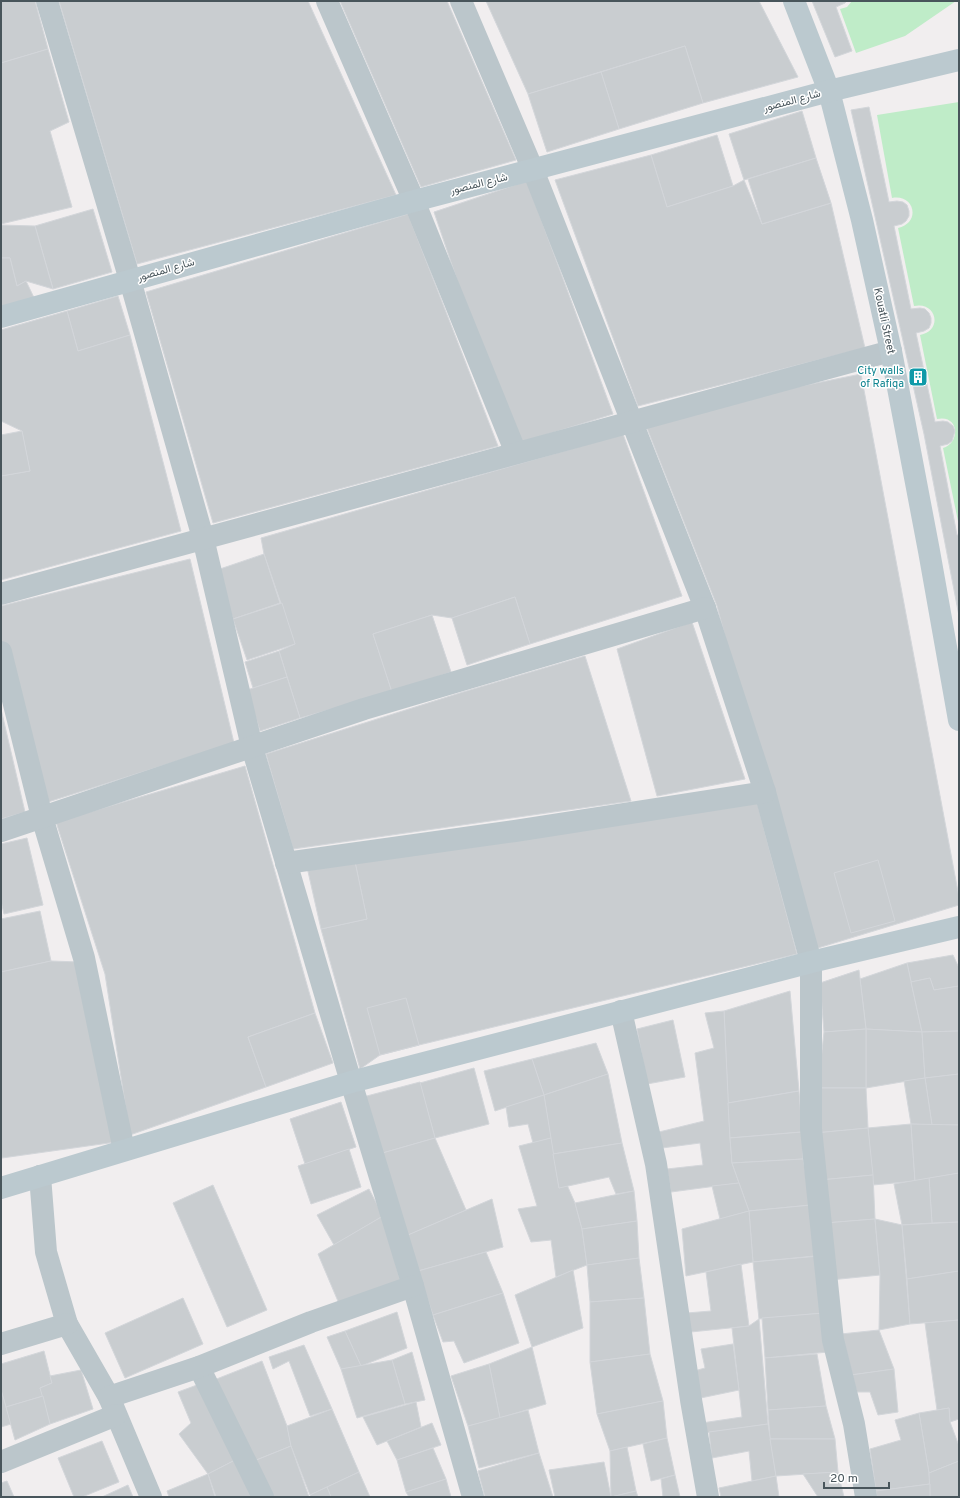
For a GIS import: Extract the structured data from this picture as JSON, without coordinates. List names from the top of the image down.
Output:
{
  "streets": {
    "street": ["شارع المنصور", "Kouatli Street"]
  },
  "crossings": [
    ["شارع المنصور", "Kouatli Street"]
  ],
  "places": {
    "building": ["City walls of Rafiqa"]
  },
  "scale_bar": "20 m"
}
